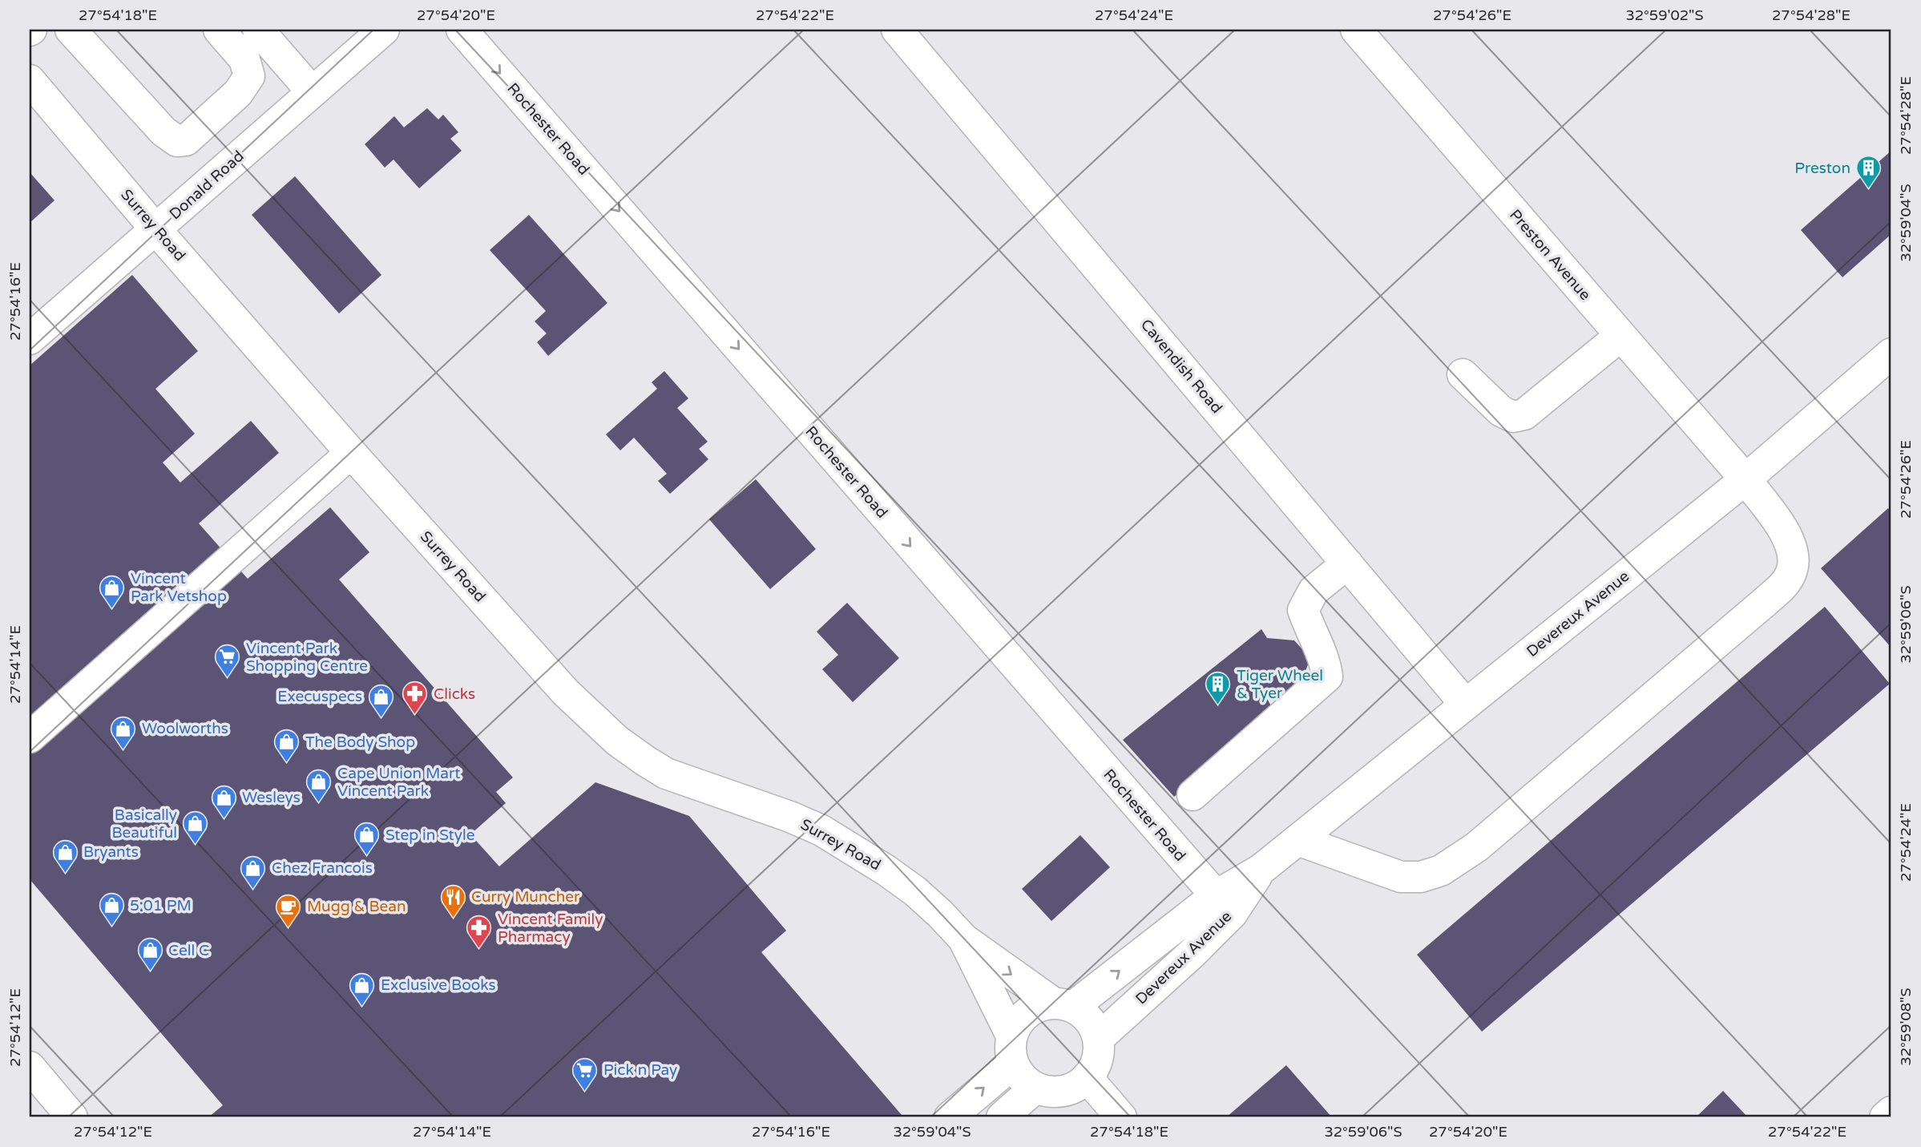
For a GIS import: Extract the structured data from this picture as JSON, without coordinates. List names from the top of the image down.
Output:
{
  "streets": {
    "street": [
      "Rochester Road",
      "Donald Road",
      "Surrey Road",
      "Preston Avenue",
      "Cavendish Road",
      "Devereux Avenue"
    ]
  },
  "crossings": [
    ["Rochester Road", "Devereux Avenue"],
    ["Donald Road", "Surrey Road"],
    ["Surrey Road", "Devereux Avenue"],
    ["Preston Avenue", "Devereux Avenue"],
    ["Cavendish Road", "Devereux Avenue"]
  ],
  "one_way": ["Rochester Road"],
  "places": {
    "building": ["Preston", "Tiger Wheel & Tyer"],
    "shop": [
      "Vincent Park Vetshop",
      "Execuspecs",
      "Woolworths",
      "The Body Shop",
      "Cape Union Mart Vincent Park",
      "Wesleys",
      "Basically Beautiful",
      "Step in Style",
      "Bryants",
      "Chez Francois",
      "5:01 PM",
      "Cell C",
      "Exclusive Books"
    ],
    "supermarket": ["Vincent Park Shopping Centre", "Pick n Pay"],
    "pharmacy": ["Clicks", "Vincent Family Pharmacy"],
    "restaurant": ["Curry Muncher"],
    "cafe": ["Mugg & Bean"]
  },
  "coordinates": [
    "27°54'18\"E",
    "27°54'20\"E",
    "27°54'22\"E",
    "27°54'24\"E",
    "27°54'26\"E",
    "32°59'02\"S",
    "27°54'28\"E",
    "32°59'04\"S",
    "27°54'16\"E",
    "32°59'06\"S",
    "27°54'14\"E",
    "32°59'08\"S",
    "27°54'12\"E"
  ]
}
